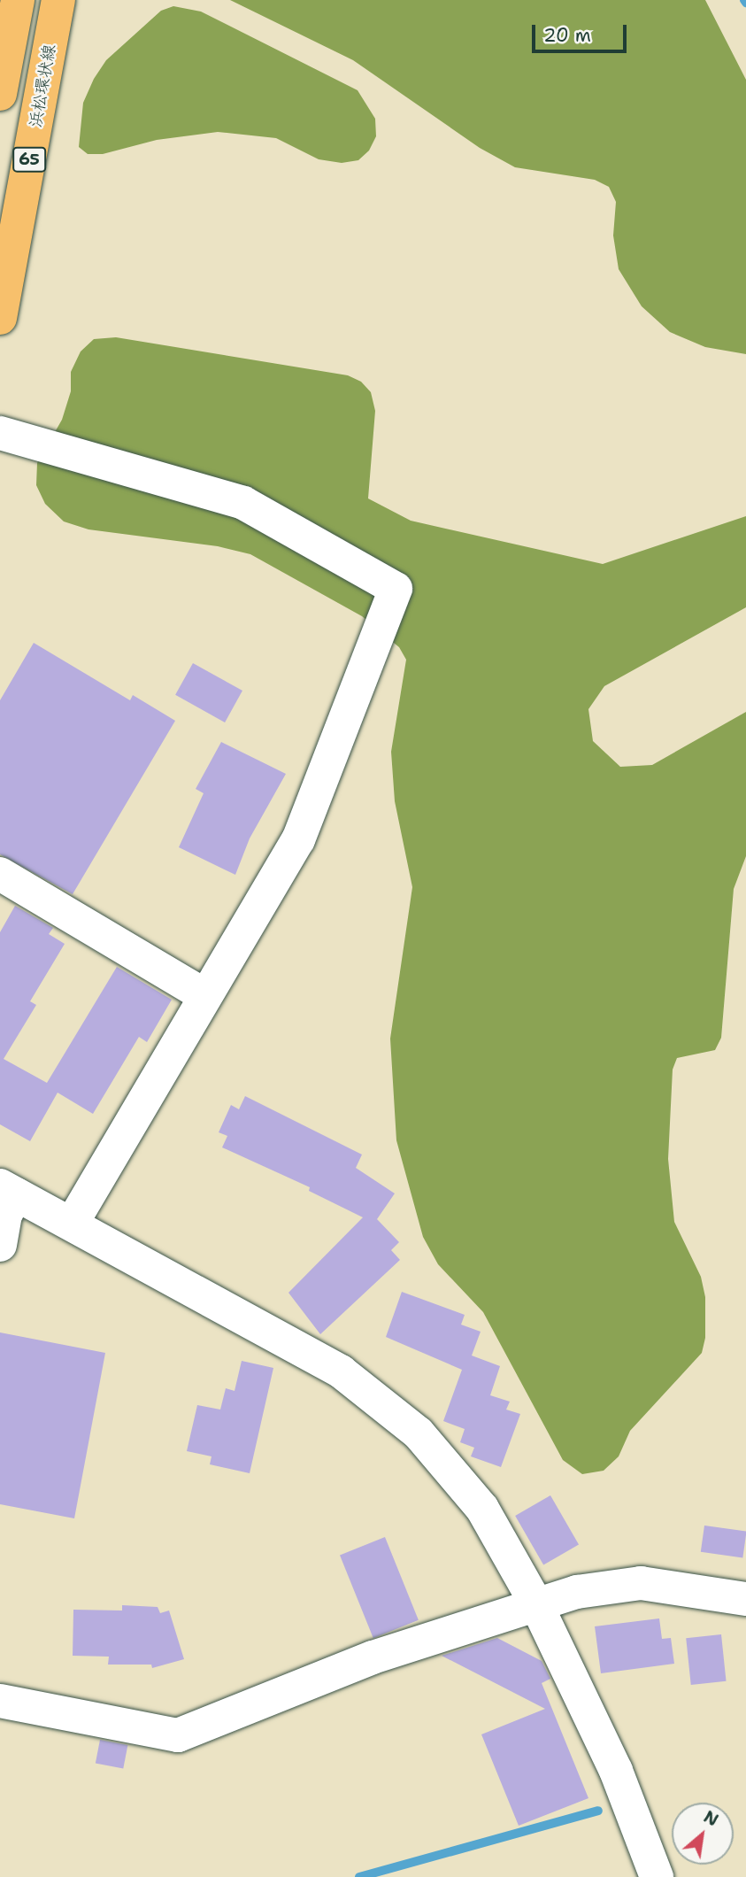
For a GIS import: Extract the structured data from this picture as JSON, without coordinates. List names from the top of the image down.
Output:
{
  "streets": {
    "main road": ["浜松環状線", "65"]
  },
  "scale_bar": "20 m",
  "north": "top right"
}
